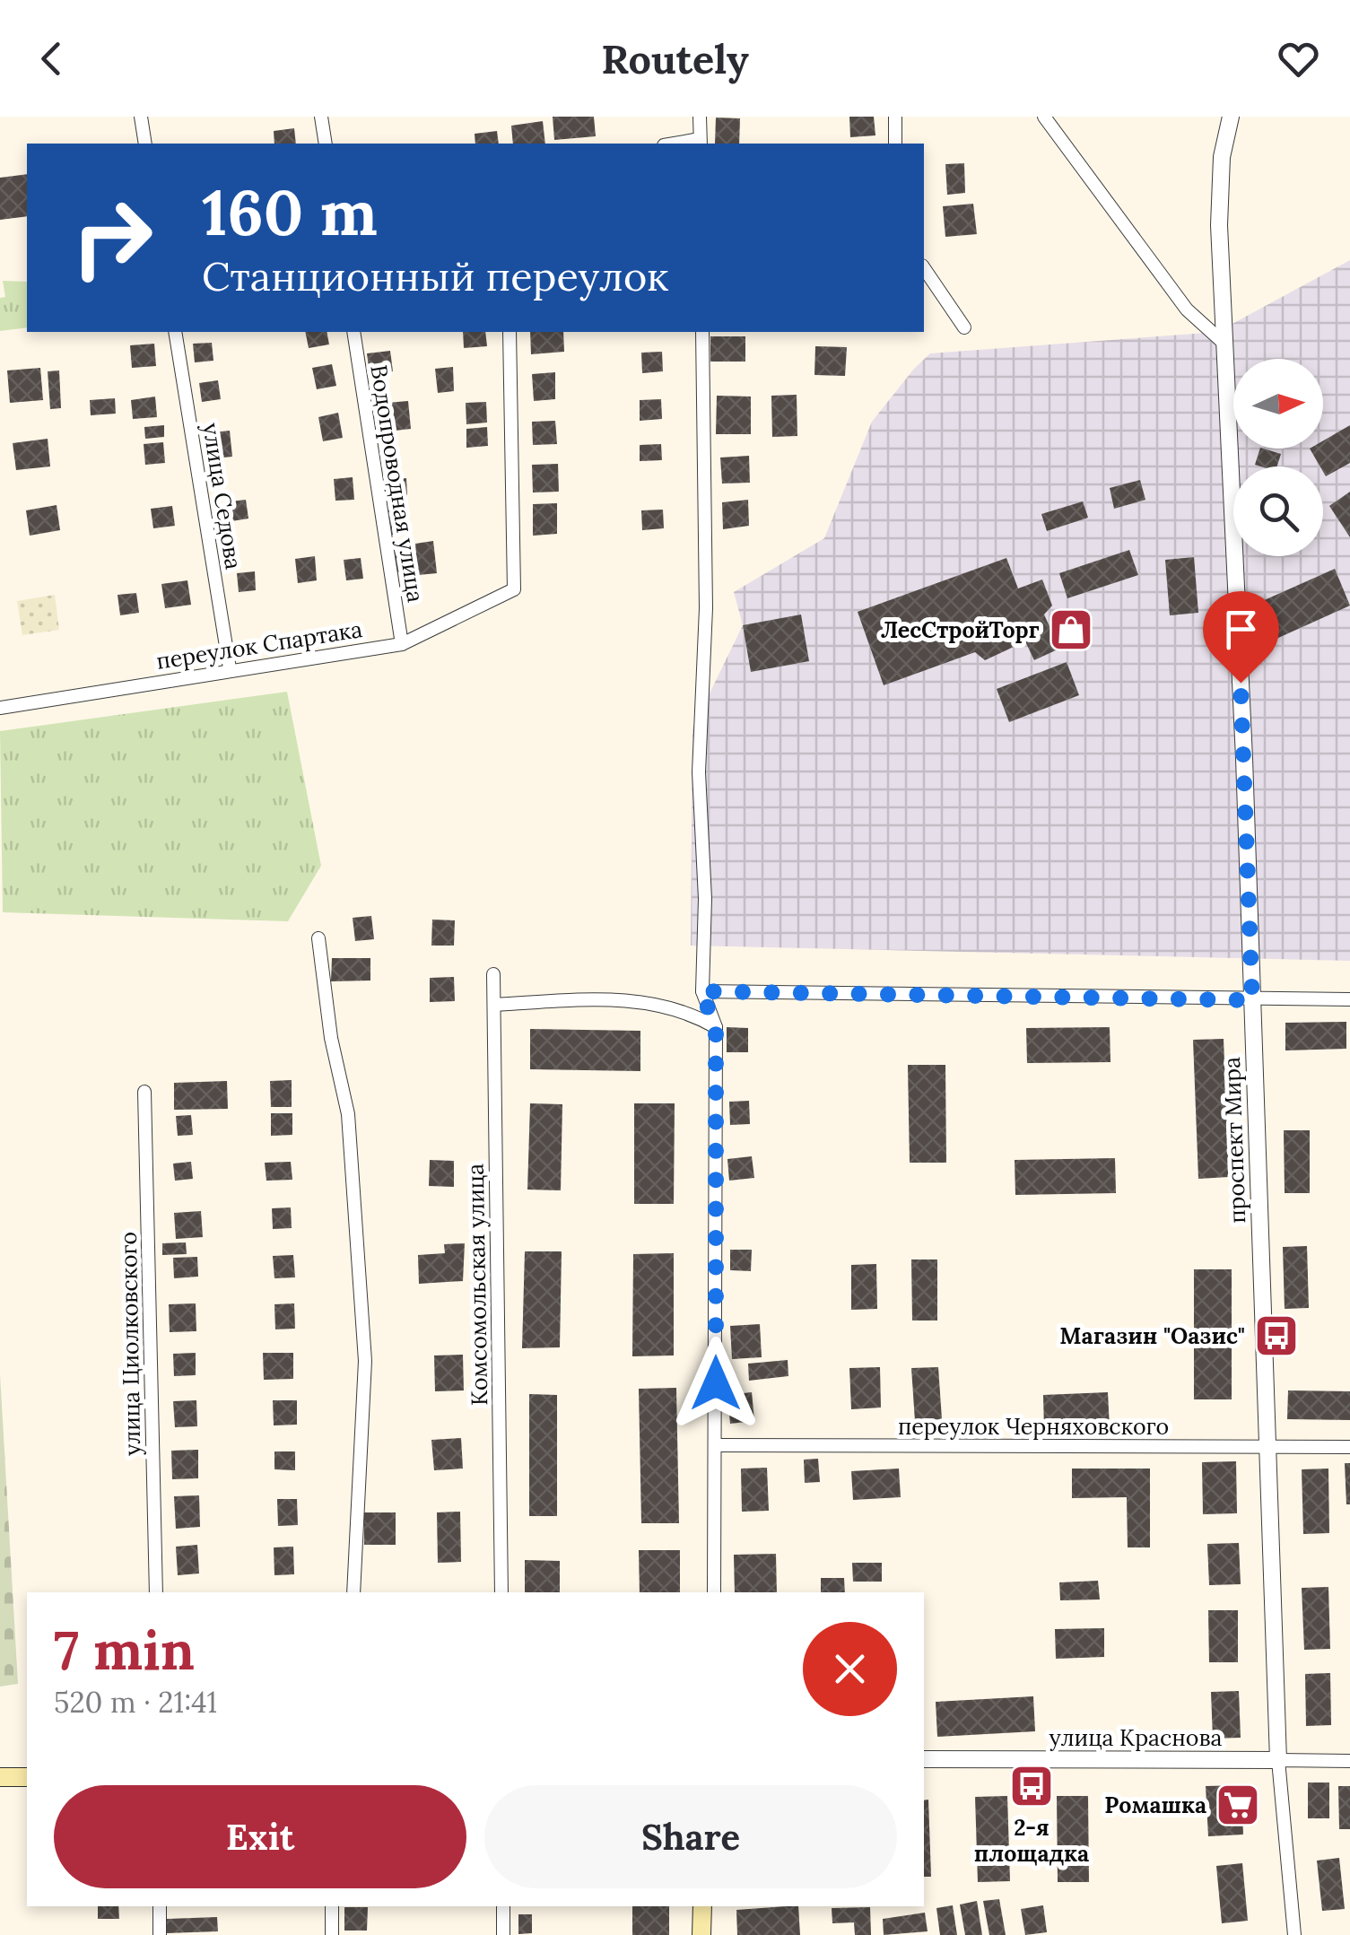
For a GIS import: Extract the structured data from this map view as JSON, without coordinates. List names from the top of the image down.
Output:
{
  "streets": {
    "street": [
      "Водопроводная улица",
      "улица Седова",
      "переулок Спартака",
      "проспект Мира",
      "Комсомольская улица",
      "улица Циолковского",
      "переулок Черняховского",
      "улица Краснова"
    ]
  },
  "crossings": [
    ["Водопроводная улица", "переулок Спартака"],
    ["улица Седова", "переулок Спартака"],
    ["проспект Мира", "переулок Черняховского"],
    ["проспект Мира", "улица Краснова"]
  ],
  "places": {
    "shop": ["ЛесСтройТорг"],
    "bus stop": ["Магазин \"Оазис\"", "2-я площадка"],
    "supermarket": ["Ромашка"]
  },
  "north": "right",
  "page": {
    "header": "Routely",
    "turn": ["160 m", "Станционный переулок"],
    "heading": ["7 min", "520 m · 21:41"],
    "buttons": ["Exit", "Share"]
  }
}
